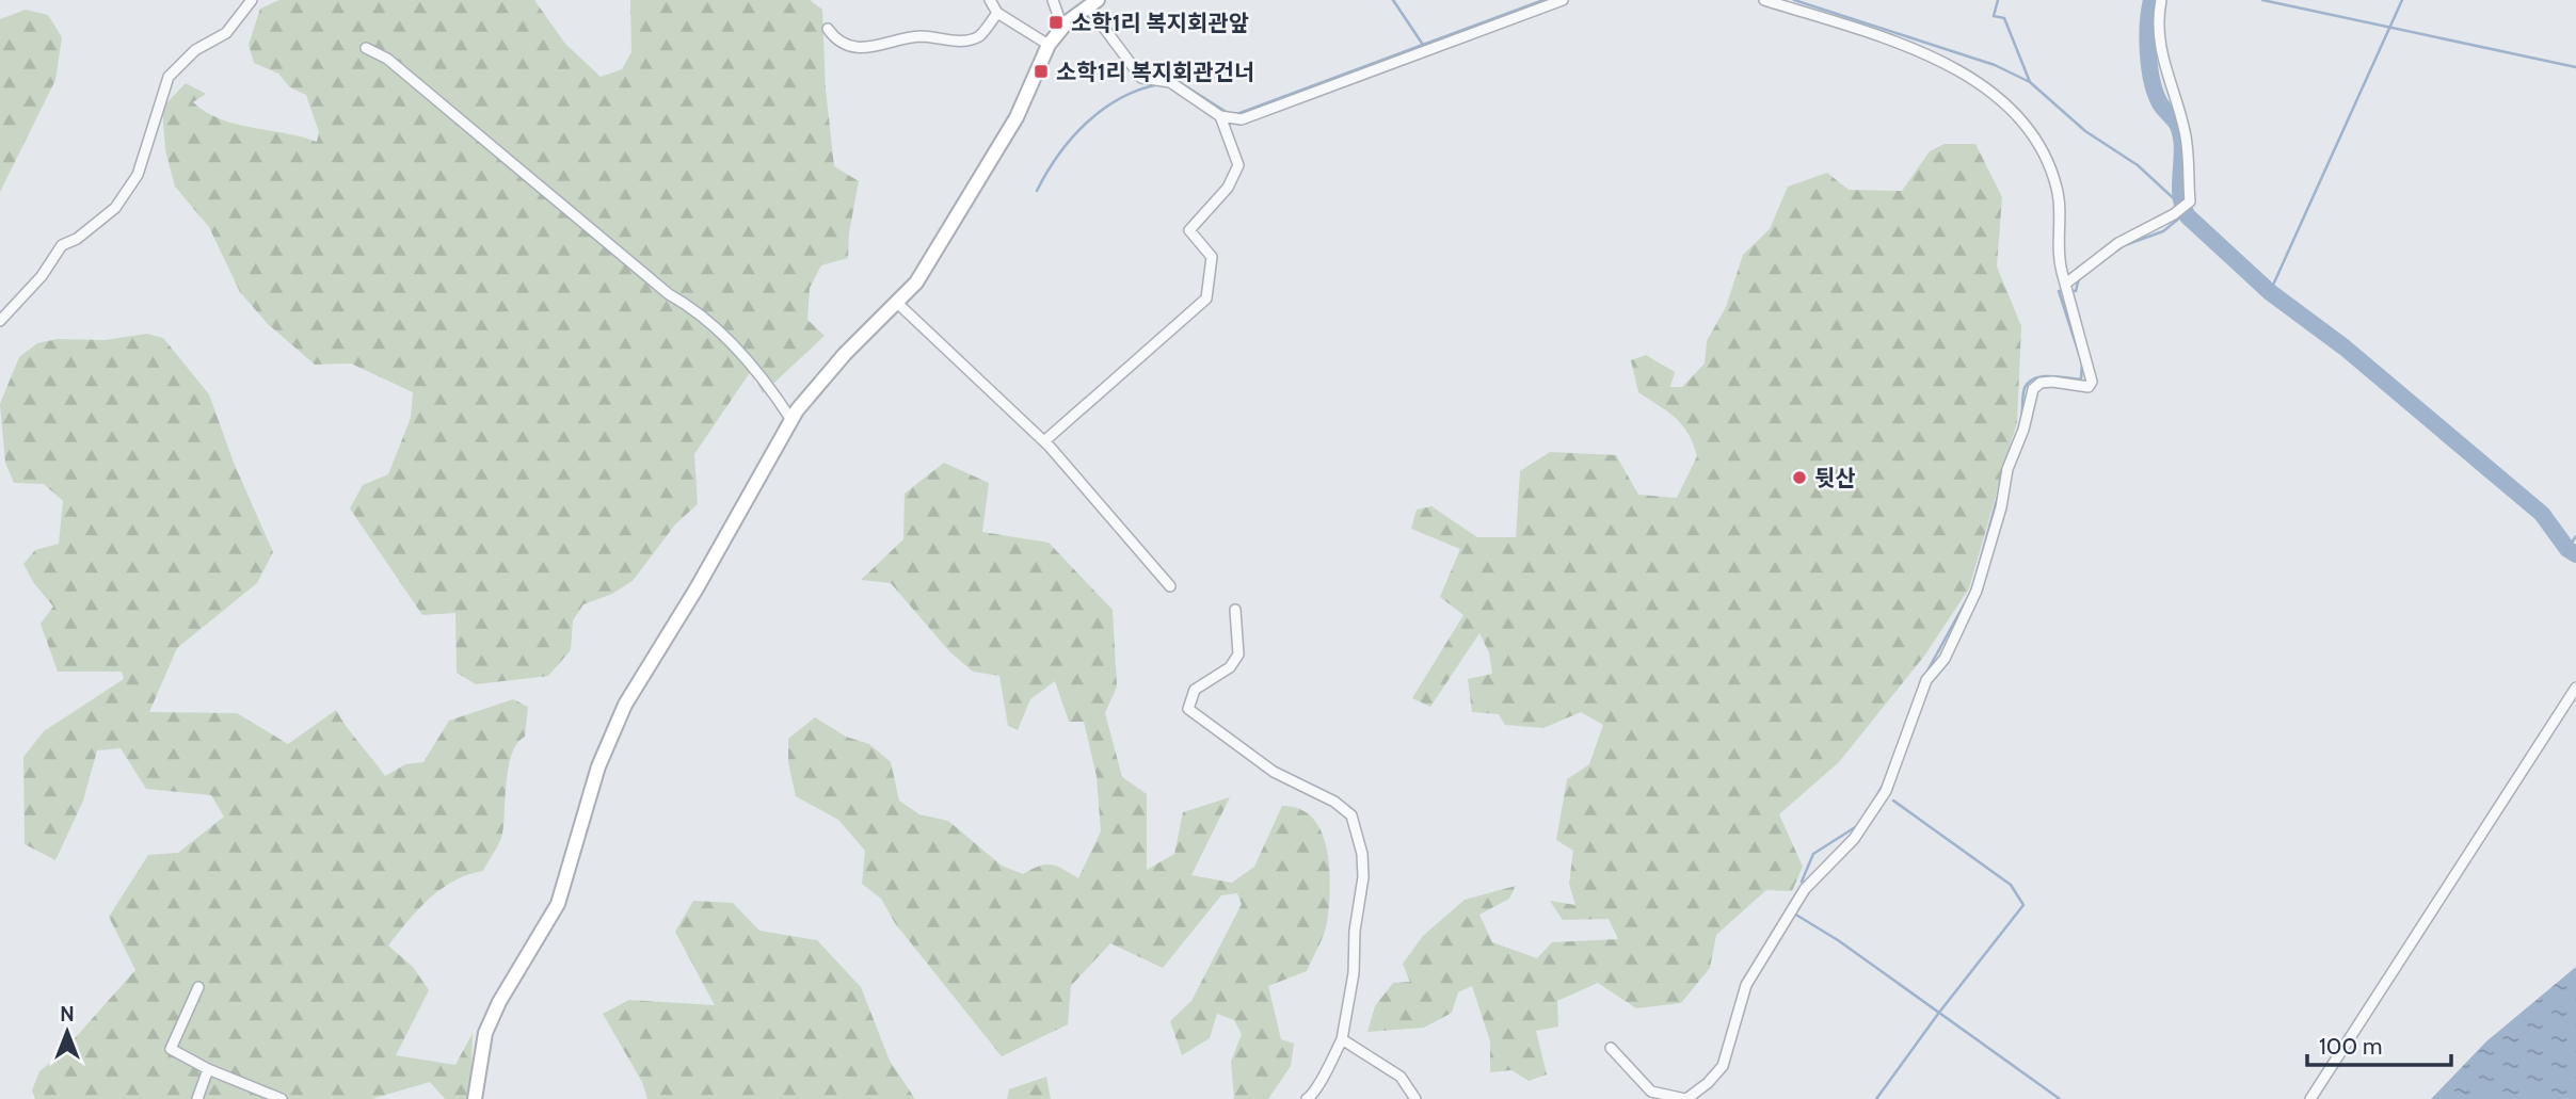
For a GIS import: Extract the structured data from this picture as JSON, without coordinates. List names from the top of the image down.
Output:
{
  "places": {
    "transit": ["소학1리 복지회관앞", "소학1리 복지회관건너"],
    "other": ["뒷산"]
  },
  "scale_bar": "100 m",
  "north": "top"
}
